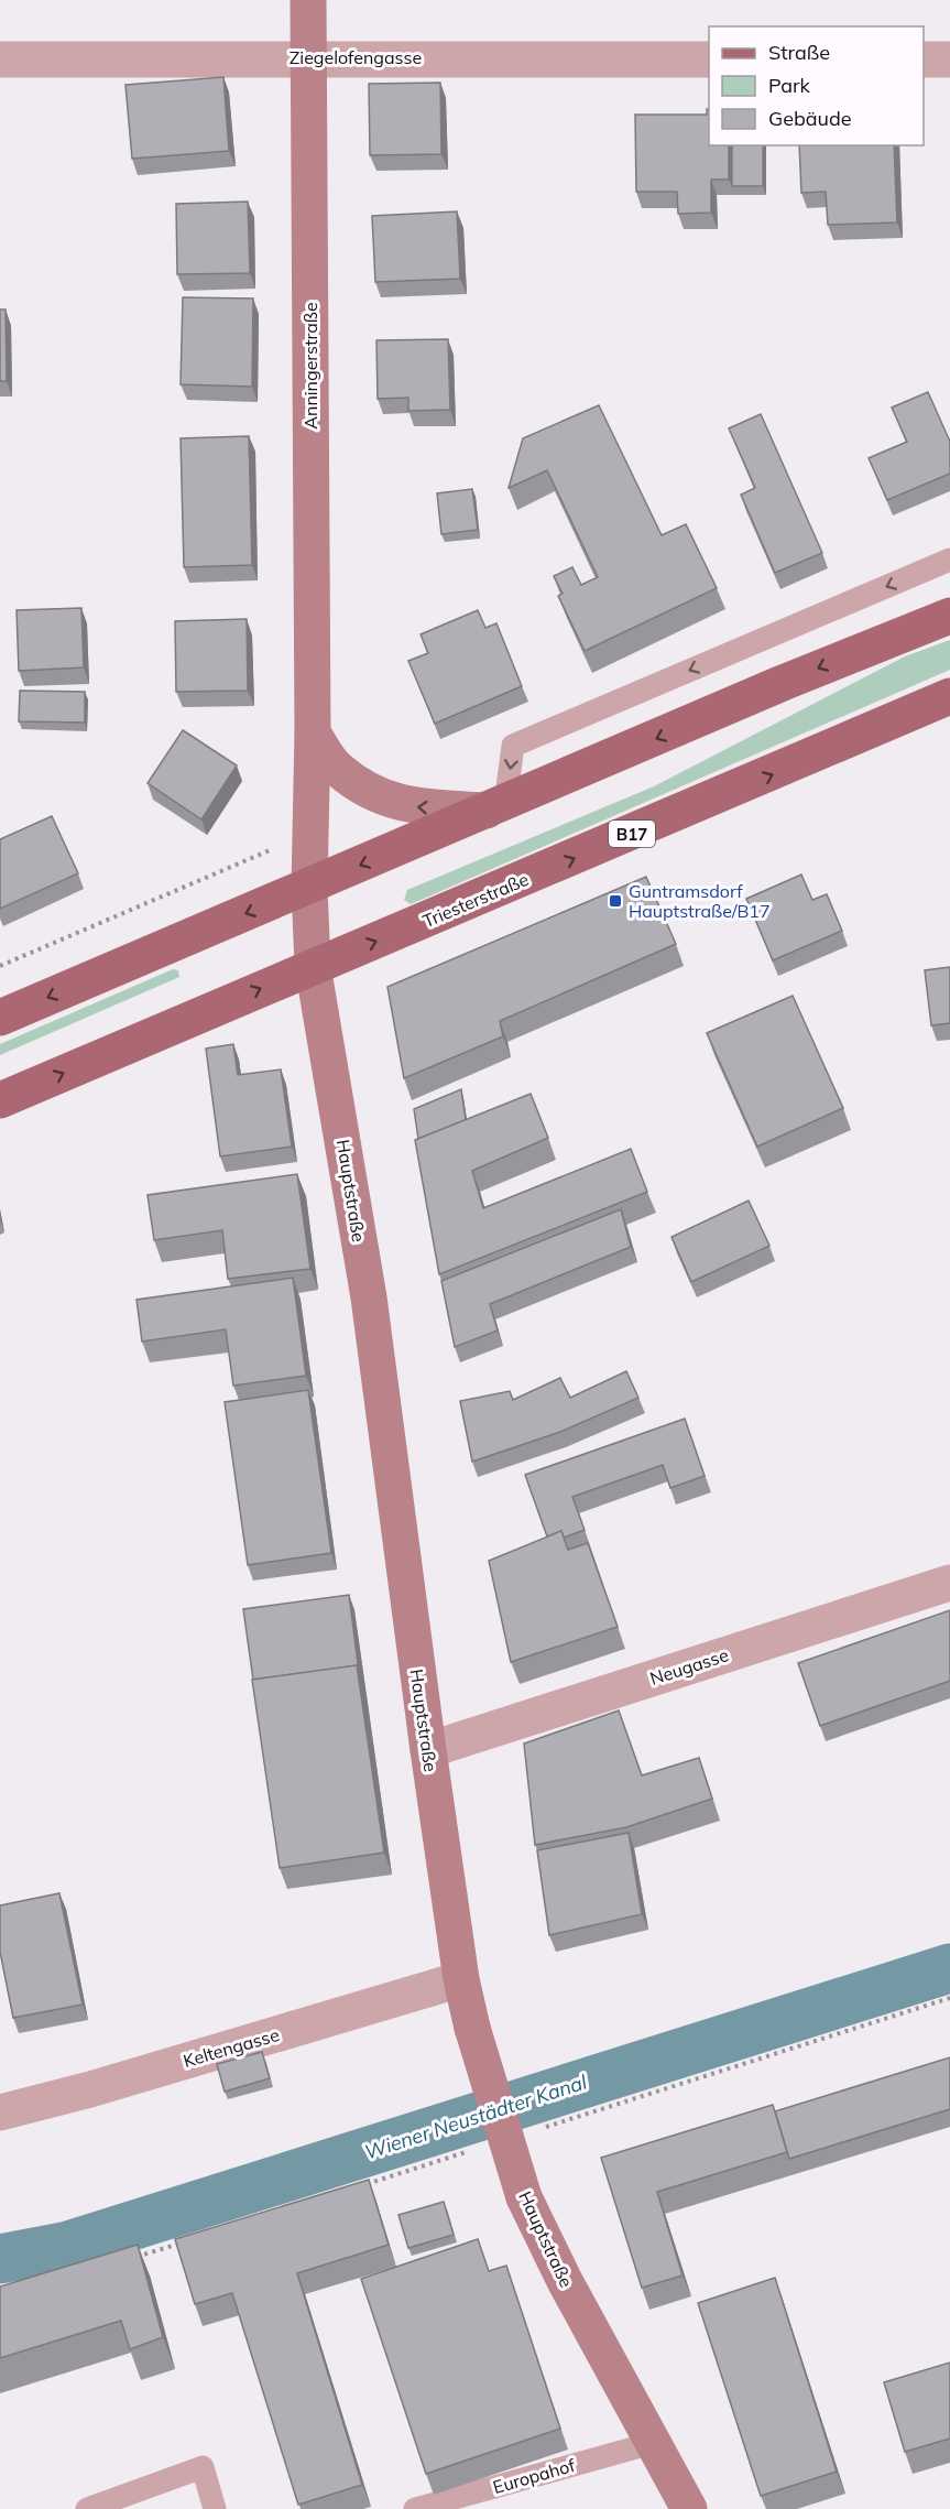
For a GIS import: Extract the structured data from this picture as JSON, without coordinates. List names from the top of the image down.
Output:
{
  "streets": {
    "main road": ["B17", "Triesterstraße"],
    "street": [
      "Ziegelofengasse",
      "Anningerstraße",
      "Hauptstraße",
      "Neugasse",
      "Keltengasse"
    ],
    "lane": ["Europahof"]
  },
  "crossings": [
    ["Ziegelofengasse", "Anningerstraße"],
    ["Anningerstraße", "Hauptstraße"],
    ["Triesterstraße", "Hauptstraße"],
    ["Hauptstraße", "Neugasse"],
    ["Hauptstraße", "Keltengasse"],
    ["Hauptstraße", "Europahof"]
  ],
  "water": ["Wiener Neustädter Kanal"],
  "places": {
    "transit": ["Guntramsdorf Hauptstraße/B17"]
  },
  "legend": ["Straße", "Park", "Gebäude"]
}
